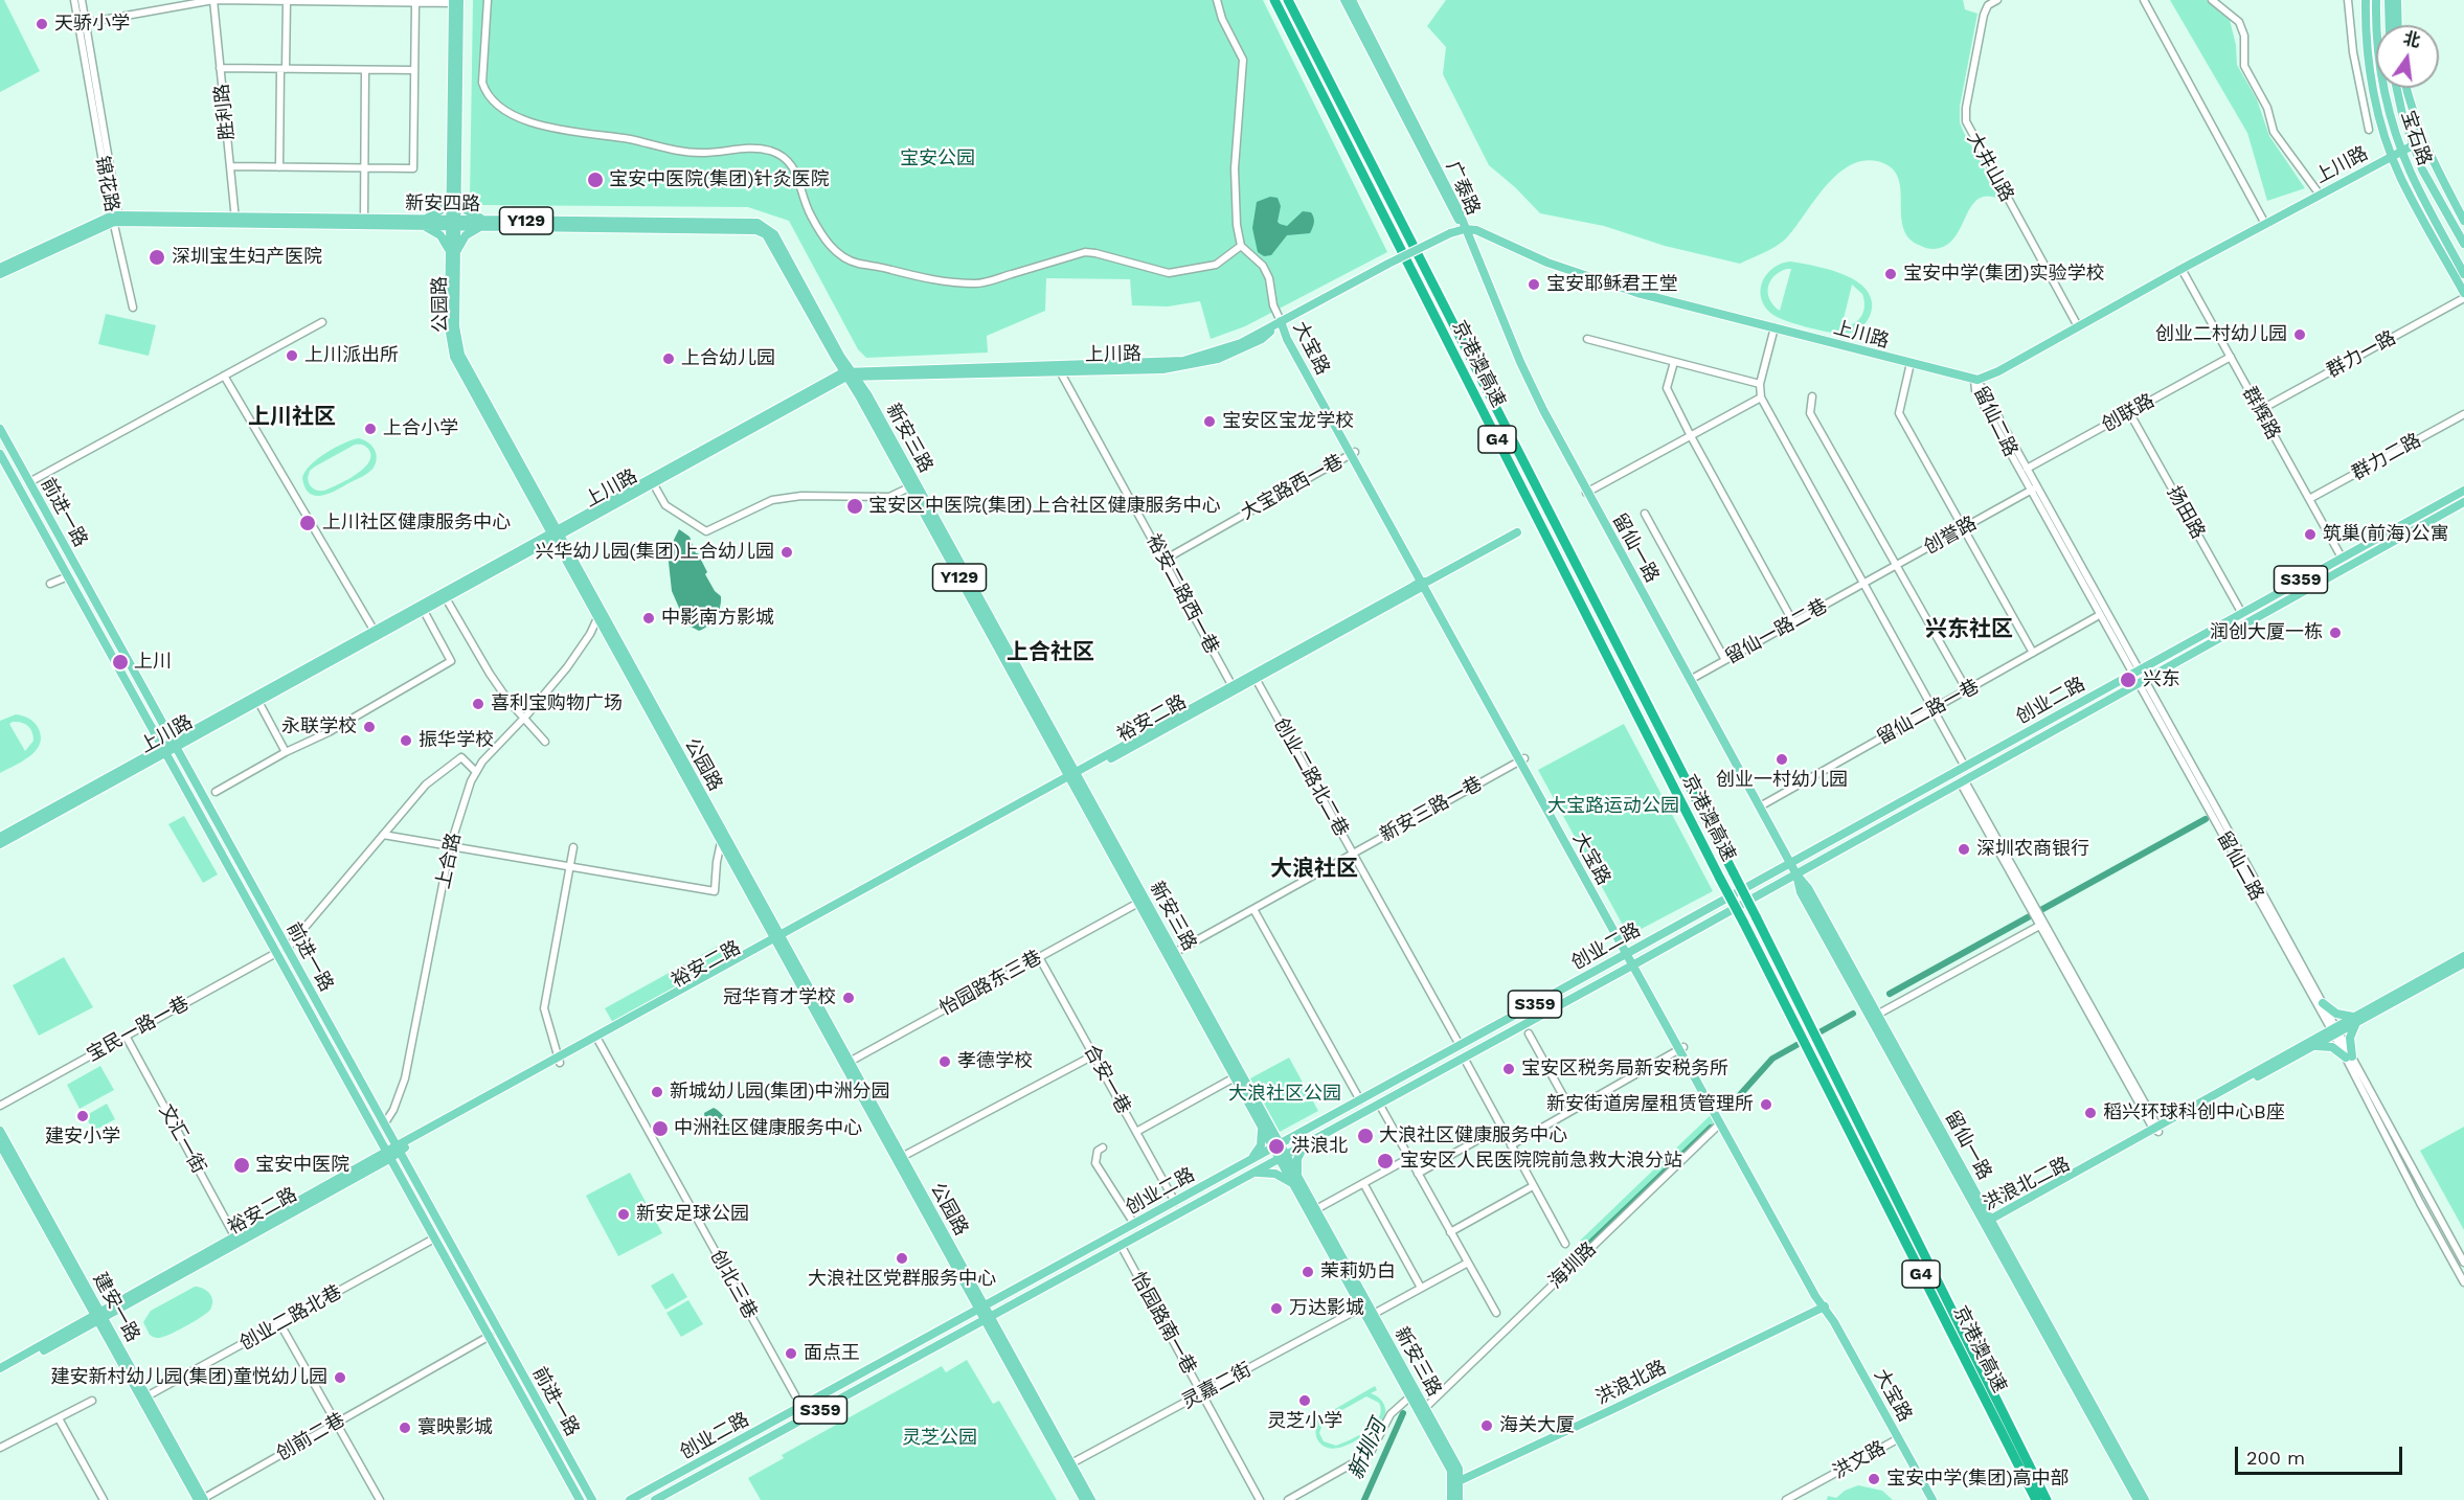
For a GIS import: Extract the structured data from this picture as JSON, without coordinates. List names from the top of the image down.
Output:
{
  "streets": {
    "highway": ["京港澳高速", "G4"],
    "main road": [
      "宝石路",
      "上川路",
      "广泰路",
      "新安四路",
      "Y129",
      "公园路",
      "大宝路",
      "新安三路",
      "前进一路",
      "留仙一路",
      "S359",
      "创业二路",
      "裕安二路",
      "洪浪北二路",
      "建安一路",
      "洪浪北路"
    ],
    "street": [
      "胜利路",
      "大井山路",
      "锦花路",
      "群力一路",
      "创联路",
      "群辉路",
      "留仙二路",
      "群力二路",
      "大宝路西一巷",
      "扬田路",
      "创誉路",
      "裕安二路西一巷",
      "留仙一路二巷",
      "留仙二路一巷",
      "创业二路北二巷",
      "新安三路一巷",
      "上合路",
      "怡园路东三巷",
      "宝民一路一巷",
      "合安一巷",
      "文汇一街",
      "海圳路",
      "创北三巷",
      "创业二路北巷",
      "怡园路南一巷",
      "灵嘉二街",
      "创前二巷",
      "洪文路"
    ]
  },
  "crossings": [
    ["胜利路", "新安四路"],
    ["宝石路", "上川路"],
    ["上川路", "大井山路"],
    ["上川路", "广泰路"],
    ["上川路", "新安四路"],
    ["上川路", "公园路"],
    ["上川路", "大宝路"],
    ["上川路", "群辉路"],
    ["上川路", "留仙二路"],
    ["上川路", "新安三路"],
    ["上川路", "前进一路"],
    ["上川路", "留仙一路"],
    ["上川路", "裕安二路西一巷"],
    ["锦花路", "新安四路"],
    ["广泰路", "留仙一路"],
    ["新安四路", "公园路"],
    ["新安四路", "新安三路"],
    ["公园路", "创业二路"],
    ["公园路", "裕安二路"],
    ["公园路", "上合路"],
    ["公园路", "怡园路东三巷"],
    ["公园路", "灵嘉二街"],
    ["大宝路", "大宝路西一巷"],
    ["大宝路", "创业二路"],
    ["大宝路", "裕安二路"],
    ["大宝路", "新安三路一巷"],
    ["大宝路", "海圳路"],
    ["大宝路", "洪浪北路"],
    ["大宝路", "洪文路"],
    ["群力一路", "群辉路"],
    ["创联路", "群辉路"],
    ["创联路", "留仙二路"],
    ["创联路", "扬田路"],
    ["群辉路", "群力二路"],
    ["群辉路", "创业二路"],
    ["留仙二路", "创誉路"],
    ["留仙二路", "创业二路"],
    ["留仙二路", "洪浪北二路"],
    ["新安三路", "创业二路"],
    ["新安三路", "裕安二路"],
    ["新安三路", "新安三路一巷"],
    ["新安三路", "怡园路东三巷"],
    ["新安三路", "海圳路"],
    ["新安三路", "洪浪北路"],
    ["新安三路", "灵嘉二街"],
    ["大宝路西一巷", "裕安二路西一巷"],
    ["前进一路", "裕安二路"],
    ["前进一路", "上合路"],
    ["前进一路", "宝民一路一巷"],
    ["前进一路", "创业二路北巷"],
    ["前进一路", "创前二巷"],
    ["扬田路", "创业二路"],
    ["创誉路", "留仙一路二巷"],
    ["留仙一路", "留仙一路二巷"],
    ["留仙一路", "创业二路"],
    ["留仙一路", "留仙二路一巷"],
    ["留仙一路", "洪浪北二路"],
    ["裕安二路西一巷", "裕安二路"],
    ["创业二路", "创业二路北二巷"],
    ["创业二路", "合安一巷"],
    ["创业二路", "怡园路南一巷"],
    ["裕安二路", "创业二路北二巷"],
    ["裕安二路", "文汇一街"],
    ["裕安二路", "创北三巷"],
    ["裕安二路", "建安一路"],
    ["创业二路北二巷", "新安三路一巷"],
    ["怡园路东三巷", "合安一巷"],
    ["宝民一路一巷", "文汇一街"],
    ["建安一路", "创业二路北巷"],
    ["建安一路", "创前二巷"],
    ["怡园路南一巷", "灵嘉二街"]
  ],
  "districts": [
    "上川社区",
    "兴东社区",
    "上合社区",
    "大浪社区"
  ],
  "water": ["新圳河"],
  "parks": [
    "宝安公园",
    "大宝路运动公园",
    "大浪社区公园",
    "灵芝公园"
  ],
  "places": [
    "天骄小学",
    "宝安中医院(集团)针灸医院",
    "深圳宝生妇产医院",
    "宝安中学(集团)实验学校",
    "宝安耶稣君王堂",
    "创业二村幼儿园",
    "上川派出所",
    "上合幼儿园",
    "宝安区宝龙学校",
    "上合小学",
    "宝安区中医院(集团)上合社区健康服务中心",
    "上川社区健康服务中心",
    "筑巢(前海)公寓",
    "兴华幼儿园(集团)上合幼儿园",
    "中影南方影城",
    "润创大厦一栋",
    "上川",
    "兴东",
    "喜利宝购物广场",
    "永联学校",
    "振华学校",
    "创业一村幼儿园",
    "深圳农商银行",
    "冠华育才学校",
    "孝德学校",
    "宝安区税务局新安税务所",
    "新城幼儿园(集团)中洲分园",
    "新安街道房屋租赁管理所",
    "稻兴环球科创中心B座",
    "建安小学",
    "中洲社区健康服务中心",
    "大浪社区健康服务中心",
    "洪浪北",
    "宝安区人民医院院前急救大浪分站",
    "宝安中医院",
    "新安足球公园",
    "大浪社区党群服务中心",
    "茉莉奶白",
    "万达影城",
    "面点王",
    "建安新村幼儿园(集团)童悦幼儿园",
    "灵芝小学",
    "海关大厦",
    "寰映影城",
    "宝安中学(集团)高中部"
  ],
  "scale_bar": "200 m",
  "north": "top"
}
